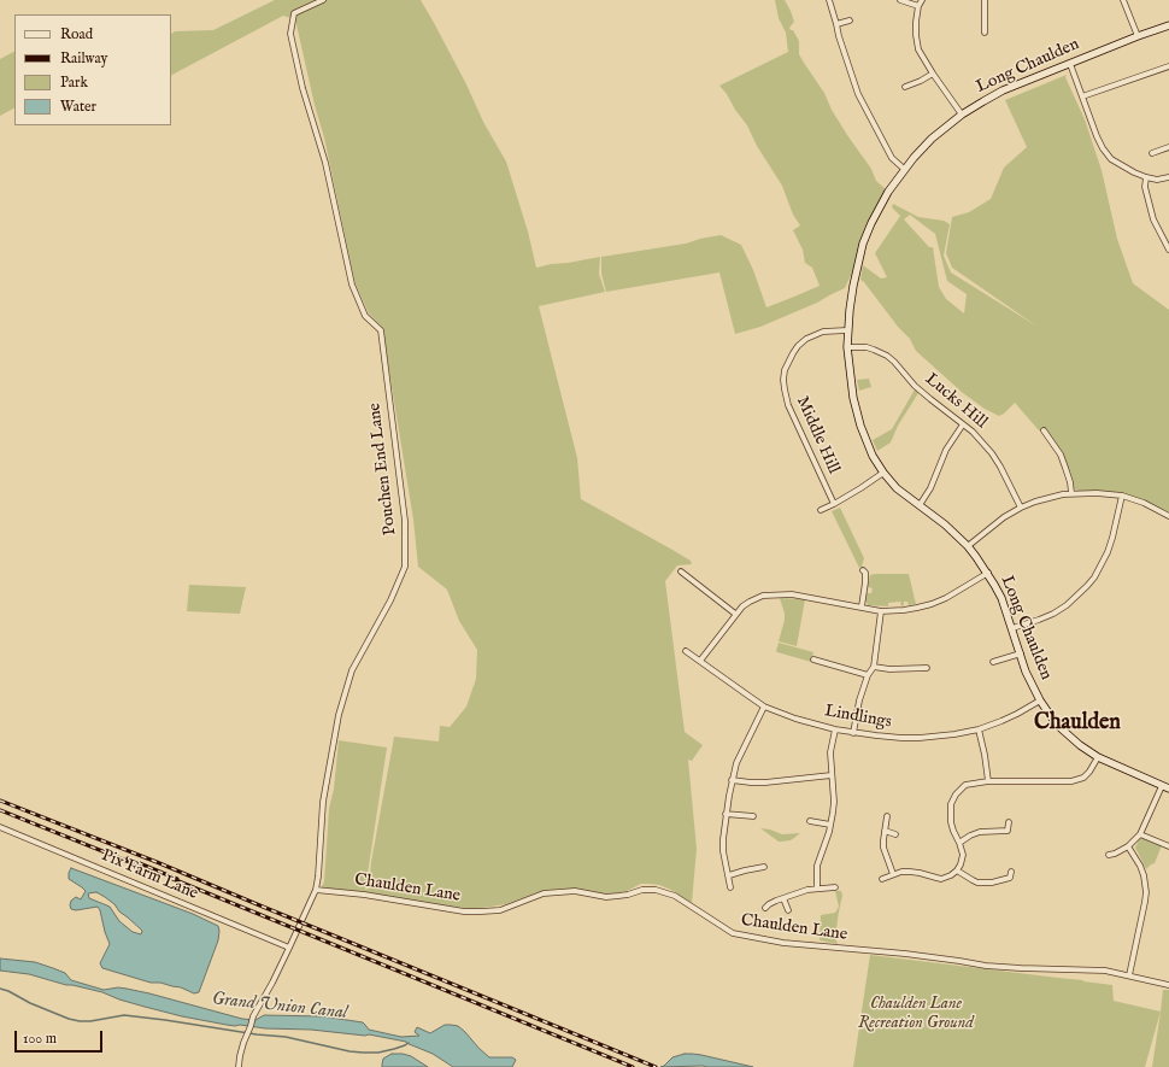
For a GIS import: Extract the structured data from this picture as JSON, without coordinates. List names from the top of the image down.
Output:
{
  "streets": {
    "street": [
      "Long Chaulden",
      "Lucks Hill",
      "Middle Hill",
      "Pouchen End Lane",
      "Lindlings",
      "Pix Farm Lane",
      "Chaulden Lane"
    ]
  },
  "crossings": [
    ["Long Chaulden", "Lucks Hill"],
    ["Long Chaulden", "Middle Hill"],
    ["Long Chaulden", "Lindlings"],
    ["Pouchen End Lane", "Pix Farm Lane"],
    ["Pouchen End Lane", "Chaulden Lane"]
  ],
  "districts": ["Chaulden"],
  "water": ["Grand Union Canal"],
  "parks": ["Chaulden Lane Recreation Ground"],
  "legend": [
    "Road",
    "Railway",
    "Park",
    "Water"
  ],
  "scale_bar": "100 m"
}
